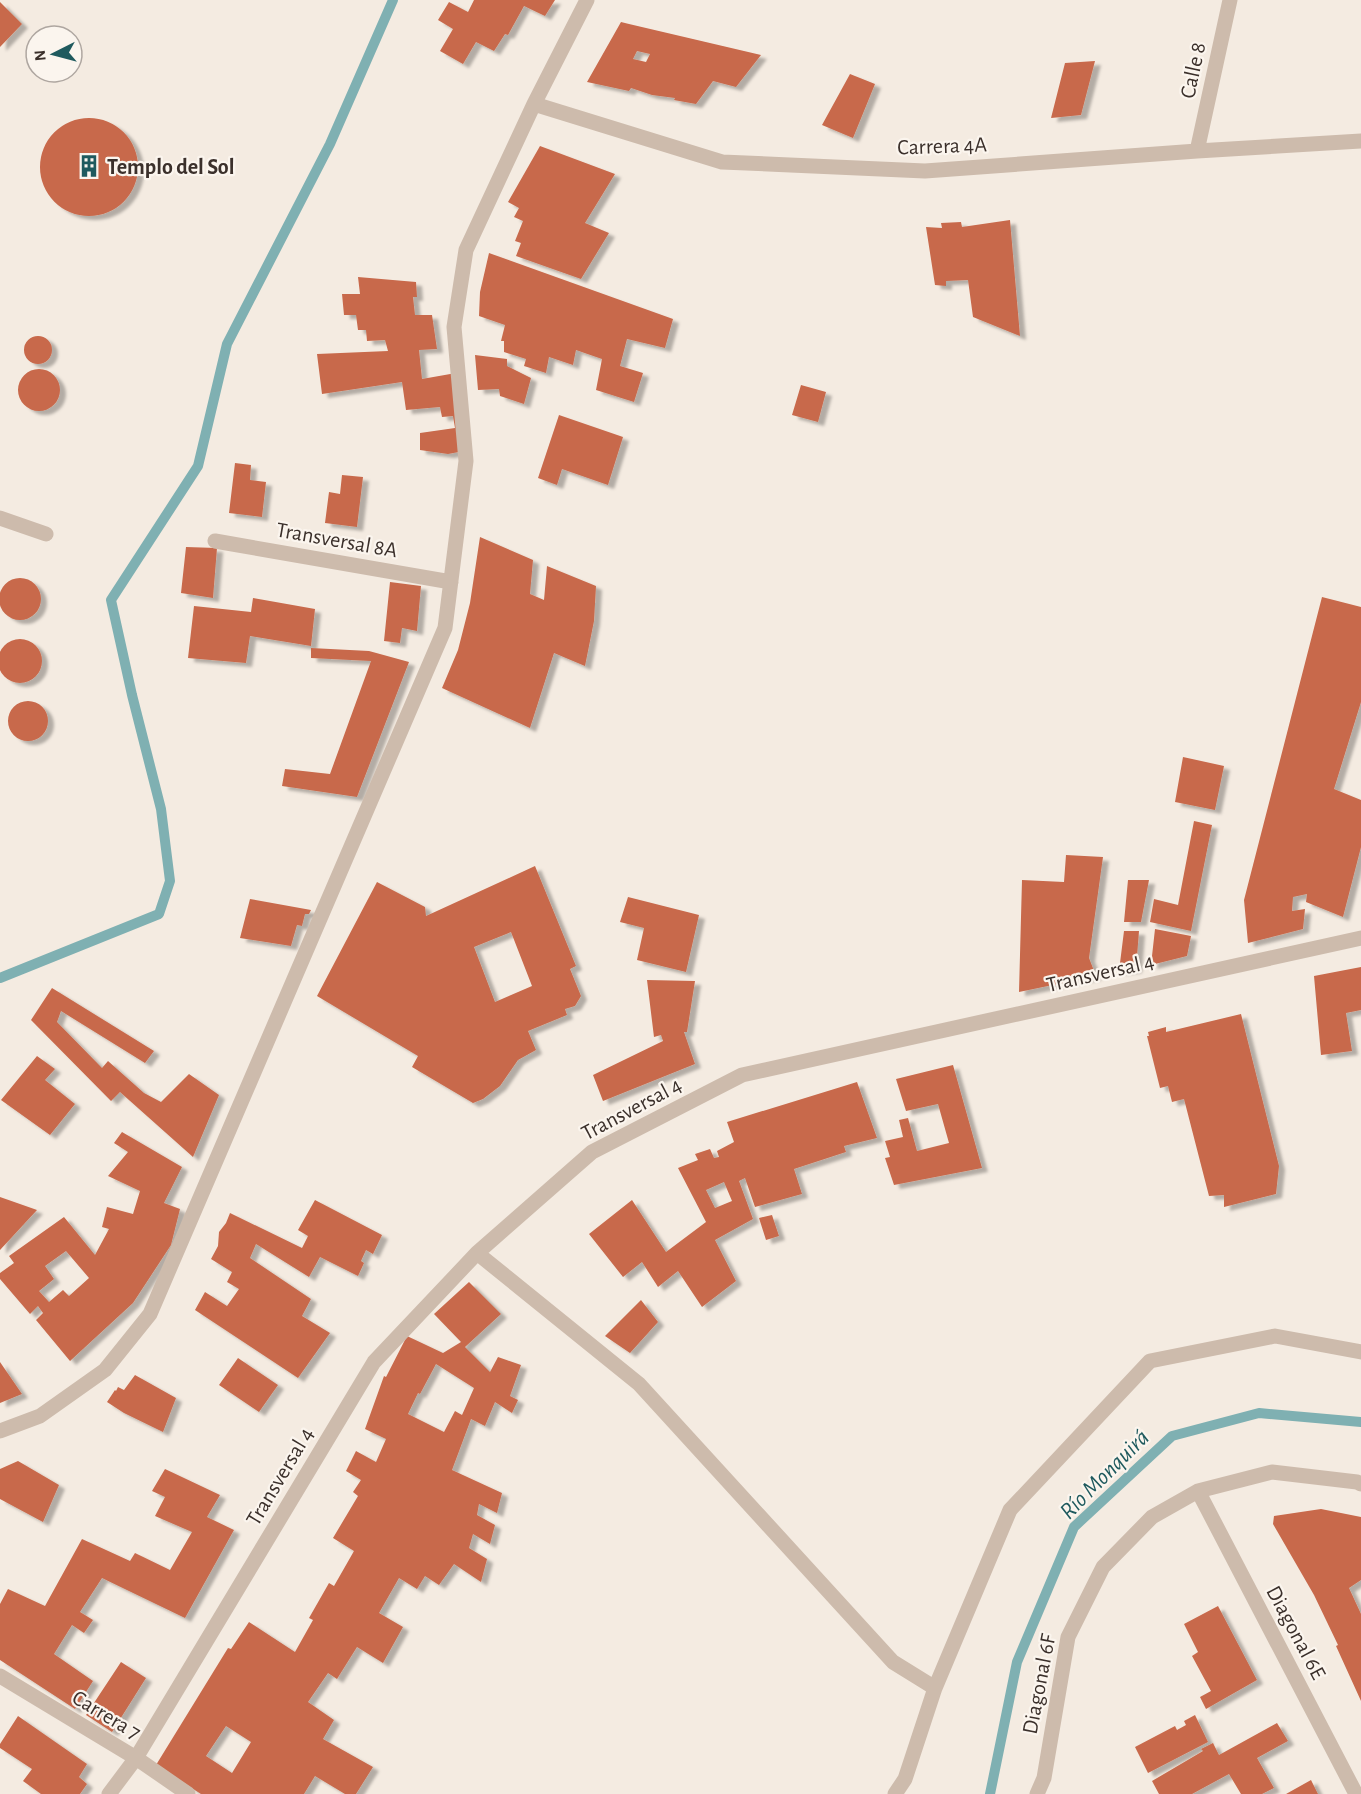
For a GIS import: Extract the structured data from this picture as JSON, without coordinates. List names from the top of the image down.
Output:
{
  "streets": {
    "street": [
      "Calle 8",
      "Carrera 4A",
      "Transversal 8A",
      "Transversal 4",
      "Diagonal 6E",
      "Diagonal 6F",
      "Carrera 7"
    ]
  },
  "crossings": [
    ["Calle 8", "Carrera 4A"],
    ["Transversal 4", "Carrera 7"],
    ["Diagonal 6E", "Diagonal 6F"]
  ],
  "water": ["Río Monquirá"],
  "places": {
    "building": ["Templo del Sol"]
  },
  "north": "left"
}
